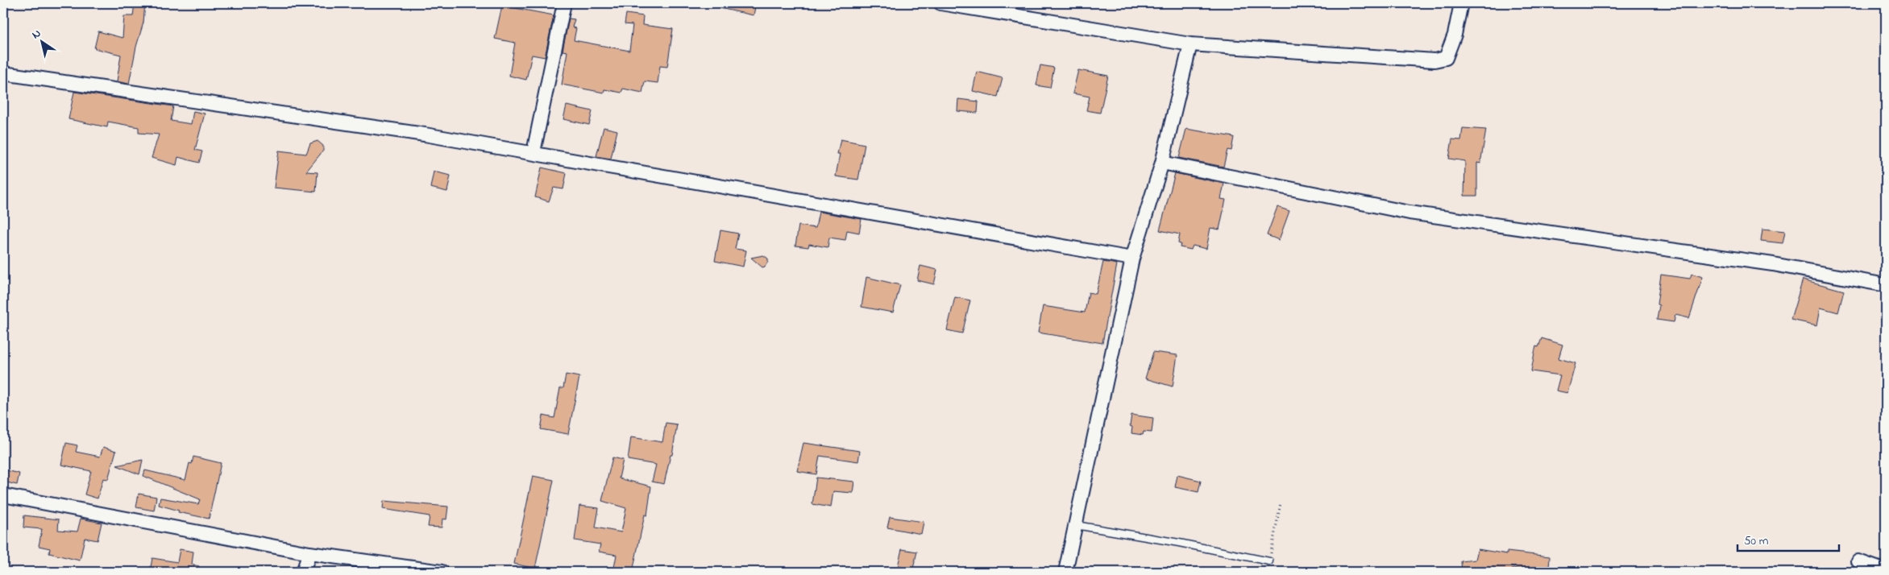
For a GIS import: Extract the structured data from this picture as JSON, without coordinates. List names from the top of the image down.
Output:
{
  "scale_bar": "50 m",
  "north": "top left"
}
